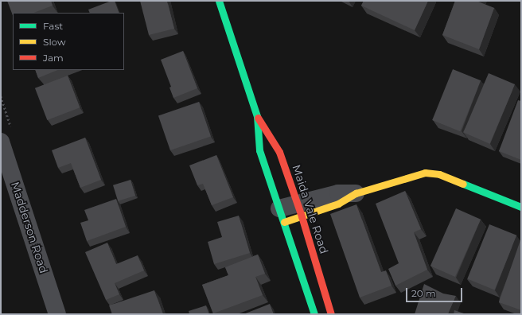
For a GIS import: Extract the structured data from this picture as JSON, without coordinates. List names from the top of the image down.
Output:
{
  "streets": {
    "main road": ["Maida Vale Road"],
    "street": ["Madderson Road"]
  },
  "legend": ["Fast", "Slow", "Jam"],
  "scale_bar": "20 m"
}
